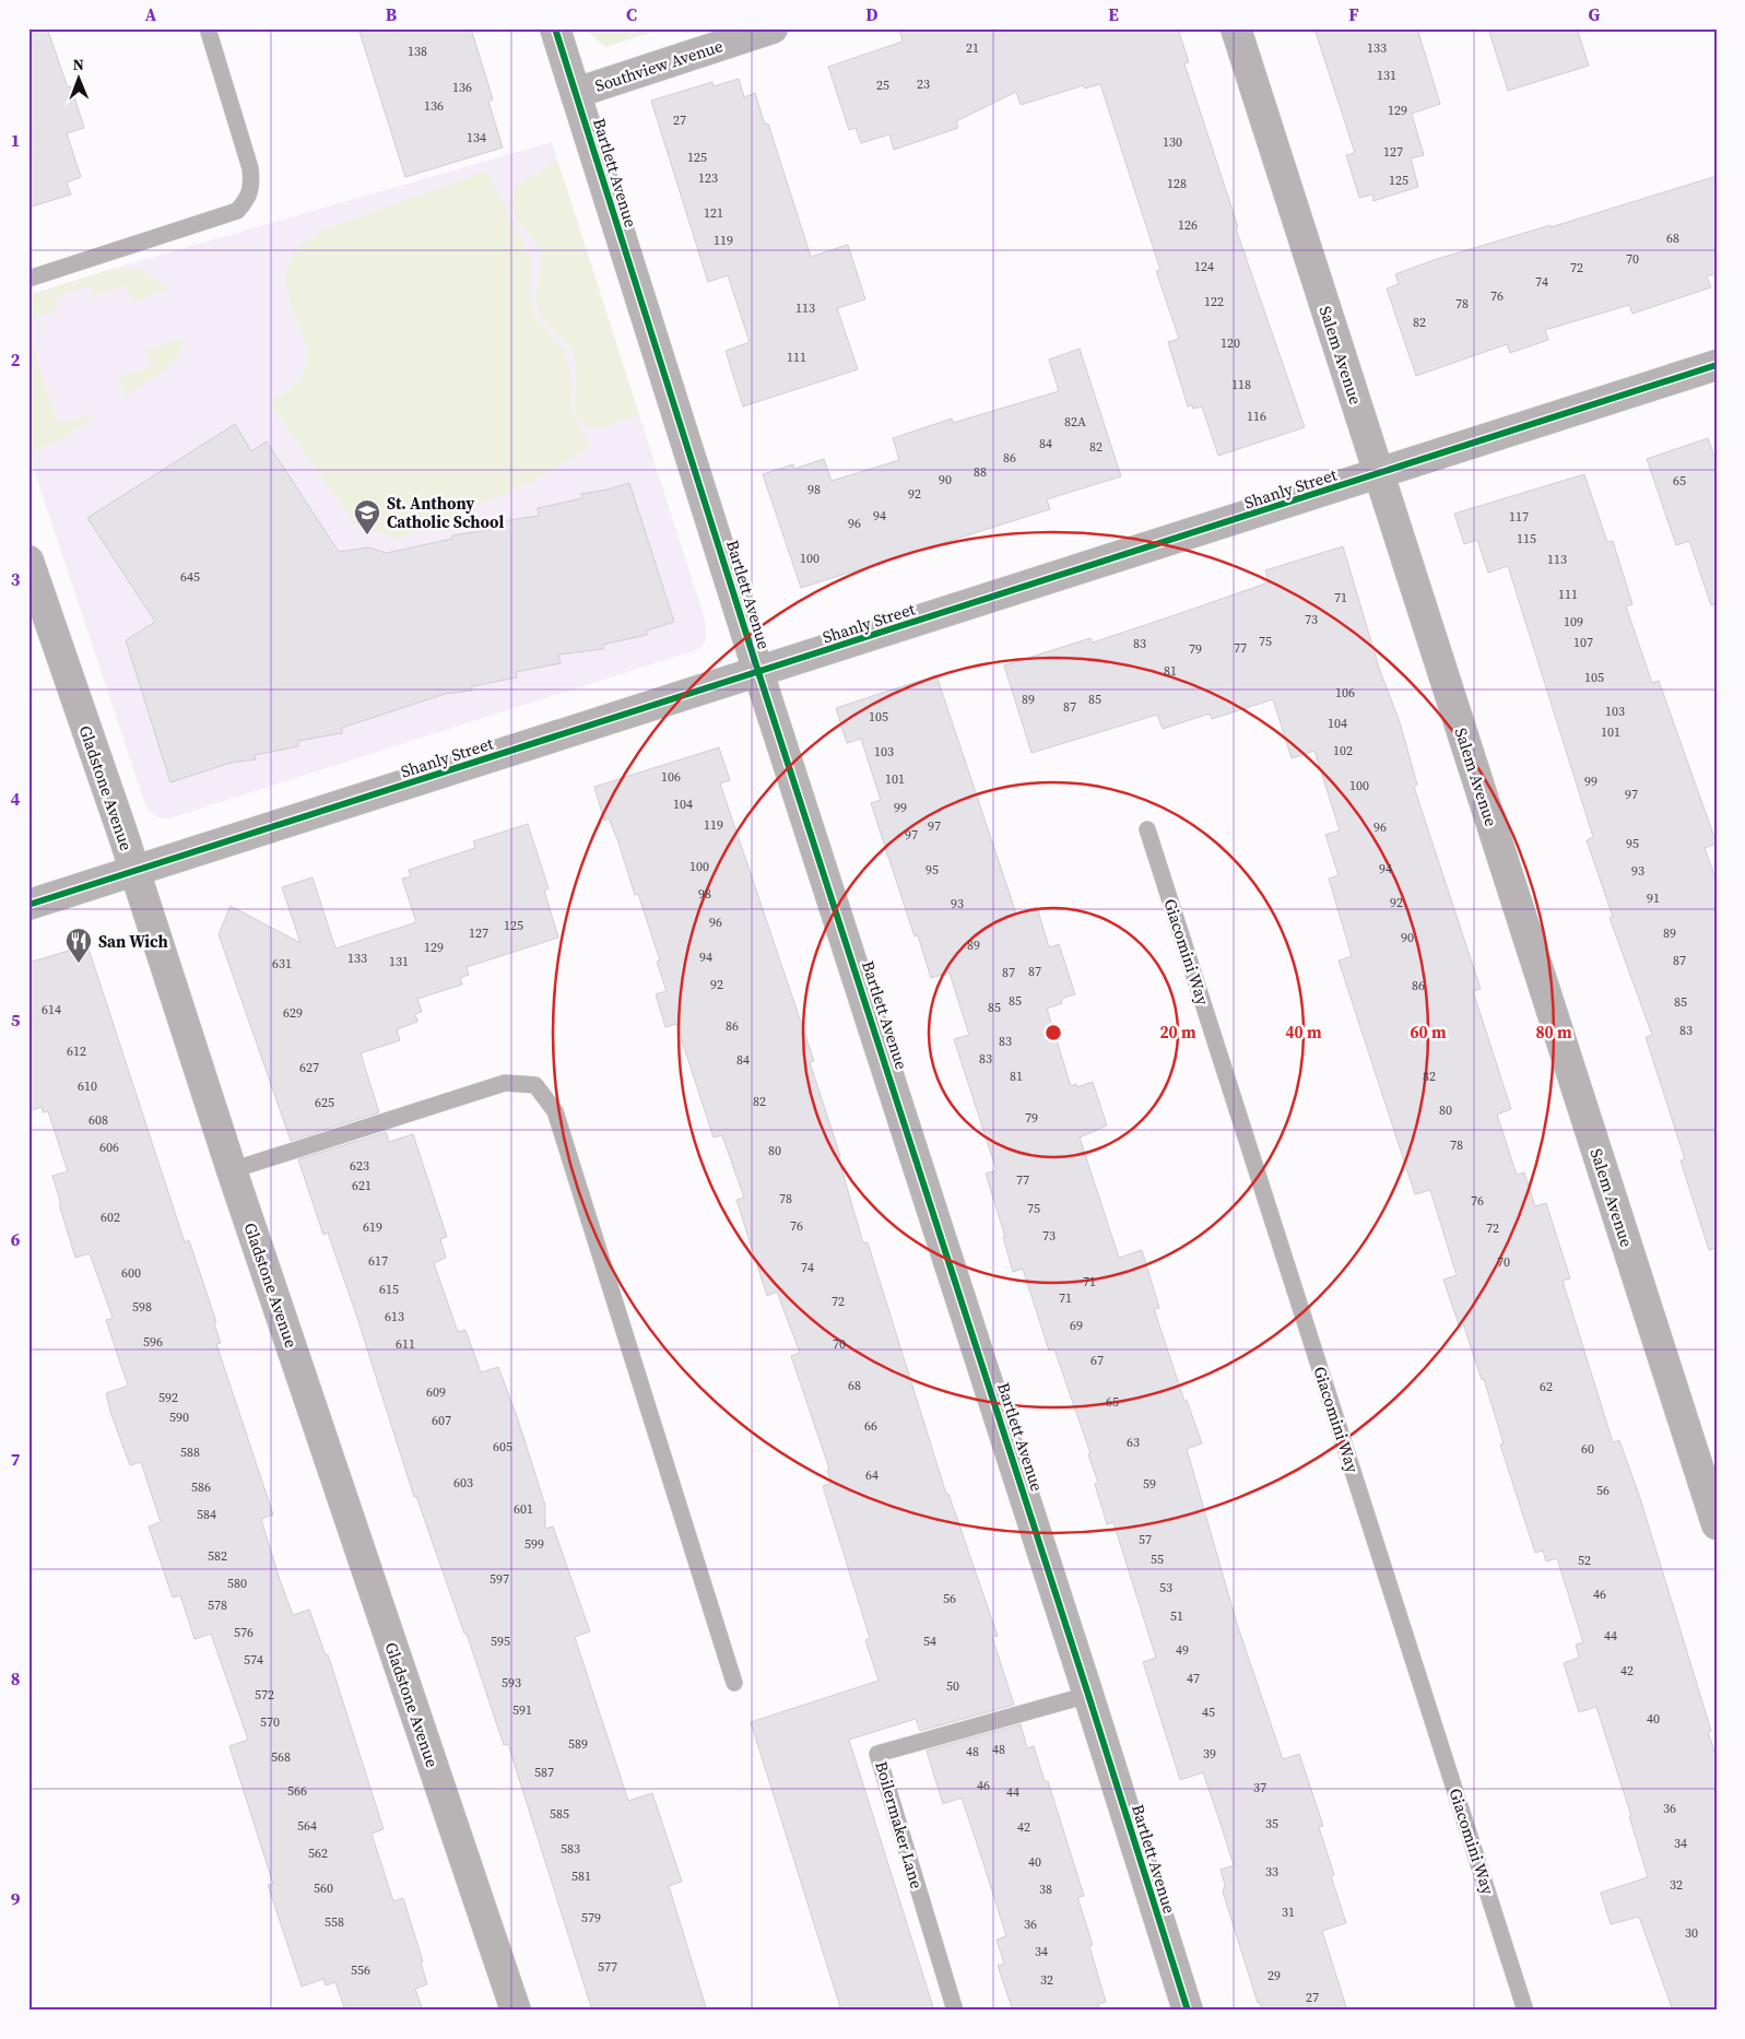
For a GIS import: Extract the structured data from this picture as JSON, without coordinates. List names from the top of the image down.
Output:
{
  "streets": {
    "street": [
      "Southview Avenue",
      "Bartlett Avenue",
      "Salem Avenue",
      "Shanly Street",
      "Gladstone Avenue"
    ],
    "lane": ["Giacomini Way", "Boilermaker Lane"]
  },
  "crossings": [
    ["Southview Avenue", "Bartlett Avenue"],
    ["Bartlett Avenue", "Shanly Street"],
    ["Bartlett Avenue", "Boilermaker Lane"],
    ["Salem Avenue", "Shanly Street"],
    ["Shanly Street", "Gladstone Avenue"]
  ],
  "places": {
    "school or university": ["St. Anthony Catholic School"],
    "restaurant": ["San Wich"]
  },
  "house_numbers": [
    "21",
    "133",
    "138",
    "131",
    "23",
    "25",
    "136",
    "136",
    "129",
    "27",
    "134",
    "130",
    "127",
    "125",
    "123",
    "125",
    "128",
    "121",
    "126",
    "68",
    "119",
    "70",
    "124",
    "72",
    "74",
    "76",
    "122",
    "78",
    "113",
    "82",
    "120",
    "111",
    "118",
    "116",
    "82A",
    "84",
    "82",
    "86",
    "88",
    "90",
    "65",
    "98",
    "92",
    "94",
    "117",
    "96",
    "115",
    "100",
    "113",
    "645",
    "111",
    "71",
    "73",
    "109",
    "75",
    "107",
    "83",
    "77",
    "79",
    "81",
    "105",
    "106",
    "89",
    "85",
    "87",
    "103",
    "105",
    "104",
    "101",
    "102",
    "103",
    "106",
    "101",
    "99",
    "100",
    "97",
    "104",
    "99",
    "119",
    "97",
    "96",
    "97",
    "95",
    "100",
    "94",
    "95",
    "93",
    "98",
    "91",
    "92",
    "93",
    "96",
    "125",
    "127",
    "89",
    "90",
    "89",
    "129",
    "94",
    "133",
    "87",
    "131",
    "631",
    "87",
    "87",
    "92",
    "86",
    "85",
    "85",
    "85",
    "614",
    "629",
    "86",
    "83",
    "83",
    "612",
    "83",
    "84",
    "627",
    "81",
    "82",
    "610",
    "82",
    "625",
    "80",
    "79",
    "608",
    "78",
    "606",
    "80",
    "623",
    "77",
    "621",
    "78",
    "76",
    "75",
    "602",
    "76",
    "619",
    "72",
    "73",
    "617",
    "70",
    "74",
    "600",
    "71",
    "615",
    "71",
    "72",
    "598",
    "613",
    "69",
    "596",
    "611",
    "70",
    "67",
    "68",
    "62",
    "609",
    "592",
    "65",
    "590",
    "607",
    "66",
    "63",
    "605",
    "60",
    "588",
    "64",
    "603",
    "59",
    "586",
    "56",
    "601",
    "584",
    "57",
    "599",
    "582",
    "55",
    "52",
    "597",
    "580",
    "53",
    "46",
    "56",
    "578",
    "51",
    "576",
    "44",
    "595",
    "54",
    "49",
    "574",
    "42",
    "47",
    "593",
    "50",
    "572",
    "591",
    "45",
    "40",
    "570",
    "589",
    "48",
    "48",
    "39",
    "568",
    "587",
    "46",
    "37",
    "566",
    "44",
    "36",
    "585",
    "35",
    "564",
    "42",
    "34",
    "583",
    "562",
    "40",
    "33",
    "581",
    "32",
    "560",
    "38",
    "31",
    "579",
    "558",
    "36",
    "30",
    "34",
    "577",
    "556",
    "29",
    "32",
    "27"
  ],
  "north": "top",
  "grid": {
    "columns": [
      "A",
      "B",
      "C",
      "D",
      "E",
      "F",
      "G"
    ],
    "rows": [
      "1",
      "2",
      "3",
      "4",
      "5",
      "6",
      "7",
      "8",
      "9"
    ]
  },
  "rings": [
    "20 m",
    "40 m",
    "60 m",
    "80 m"
  ]
}
